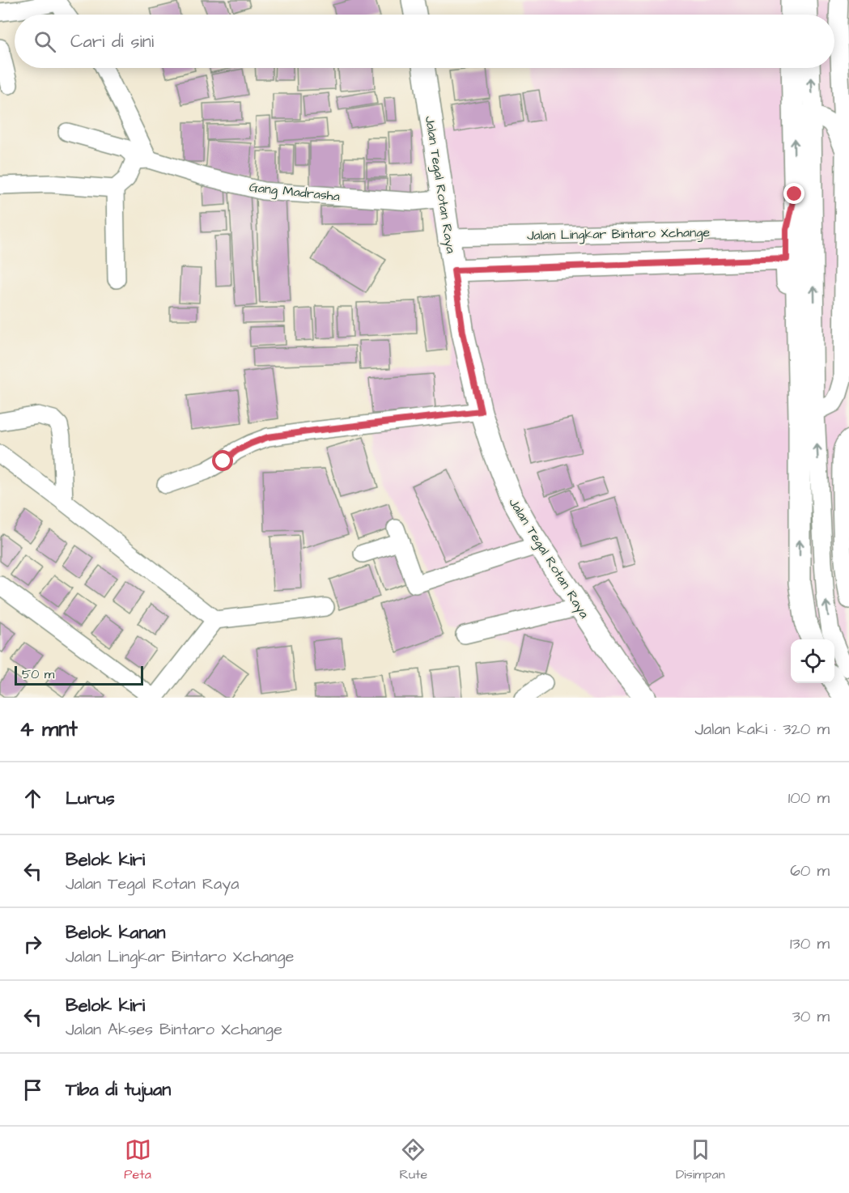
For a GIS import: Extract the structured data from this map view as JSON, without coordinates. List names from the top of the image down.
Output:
{
  "streets": {
    "main road": ["Jalan Tegal Rotan Raya"],
    "street": ["Gang Madrasha", "Jalan Lingkar Bintaro Xchange"]
  },
  "crossings": [
    ["Jalan Tegal Rotan Raya", "Gang Madrasha"],
    ["Jalan Tegal Rotan Raya", "Jalan Lingkar Bintaro Xchange"]
  ],
  "scale_bar": "50 m",
  "page": {
    "search": "Cari di sini",
    "scale": "50 m",
    "heading": ["4 mnt", "Jalan kaki · 320 m"],
    "list": [
      ["Lurus", "100 m"],
      ["Belok kiri", "Jalan Tegal Rotan Raya", "60 m"],
      ["Belok kanan", "Jalan Lingkar Bintaro Xchange", "130 m"],
      ["Belok kiri", "Jalan Akses Bintaro Xchange", "30 m"],
      "Tiba di tujuan"
    ],
    "nav": ["Peta", "Rute", "Disimpan"]
  }
}
